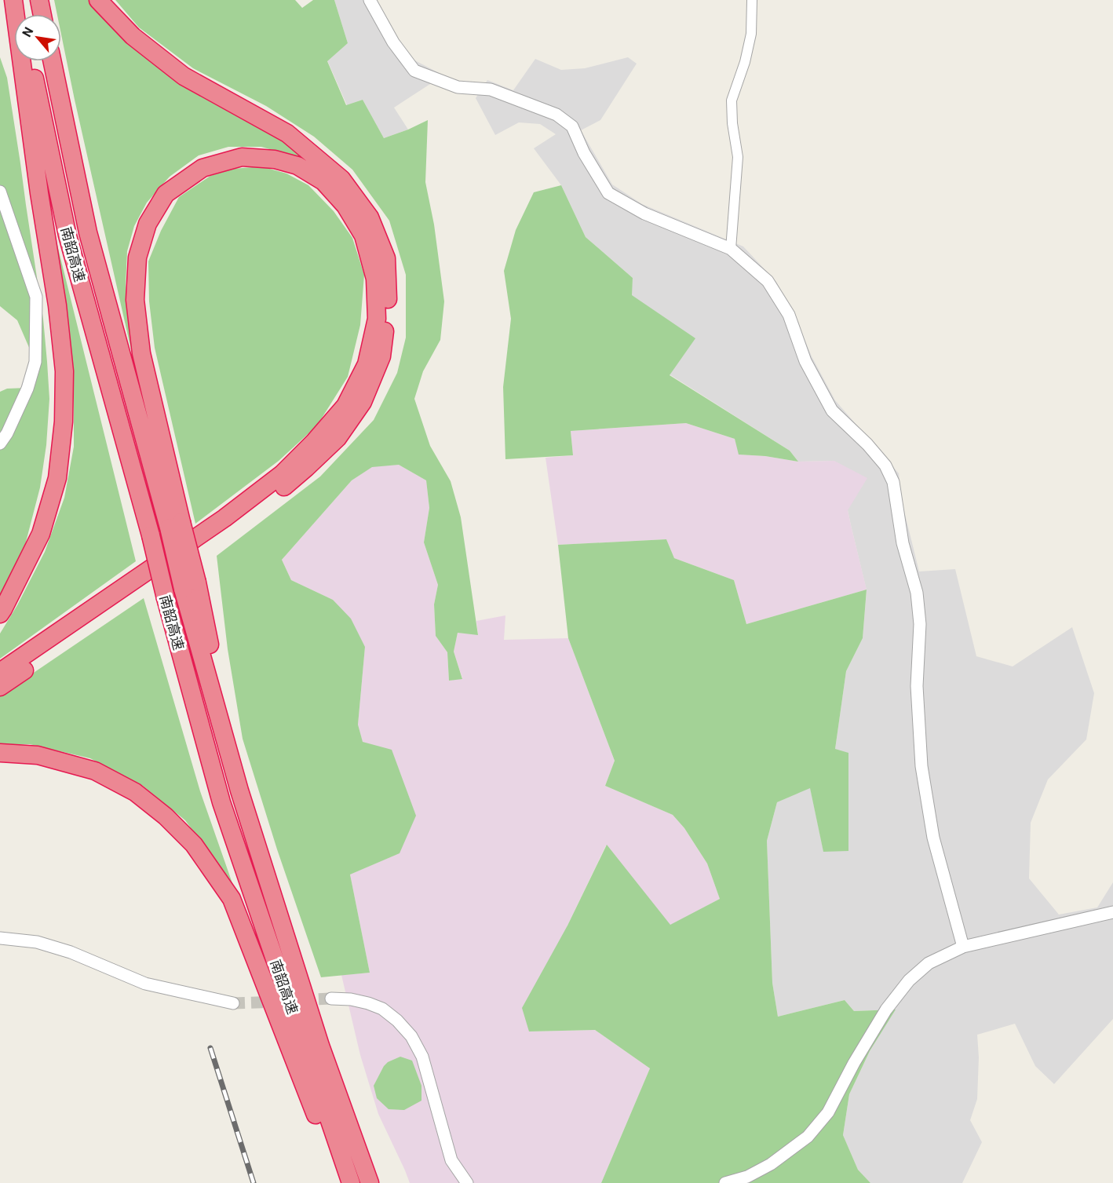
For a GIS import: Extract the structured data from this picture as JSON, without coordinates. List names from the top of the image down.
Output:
{
  "streets": {
    "highway": ["南韶高速"]
  },
  "north": "top left"
}
